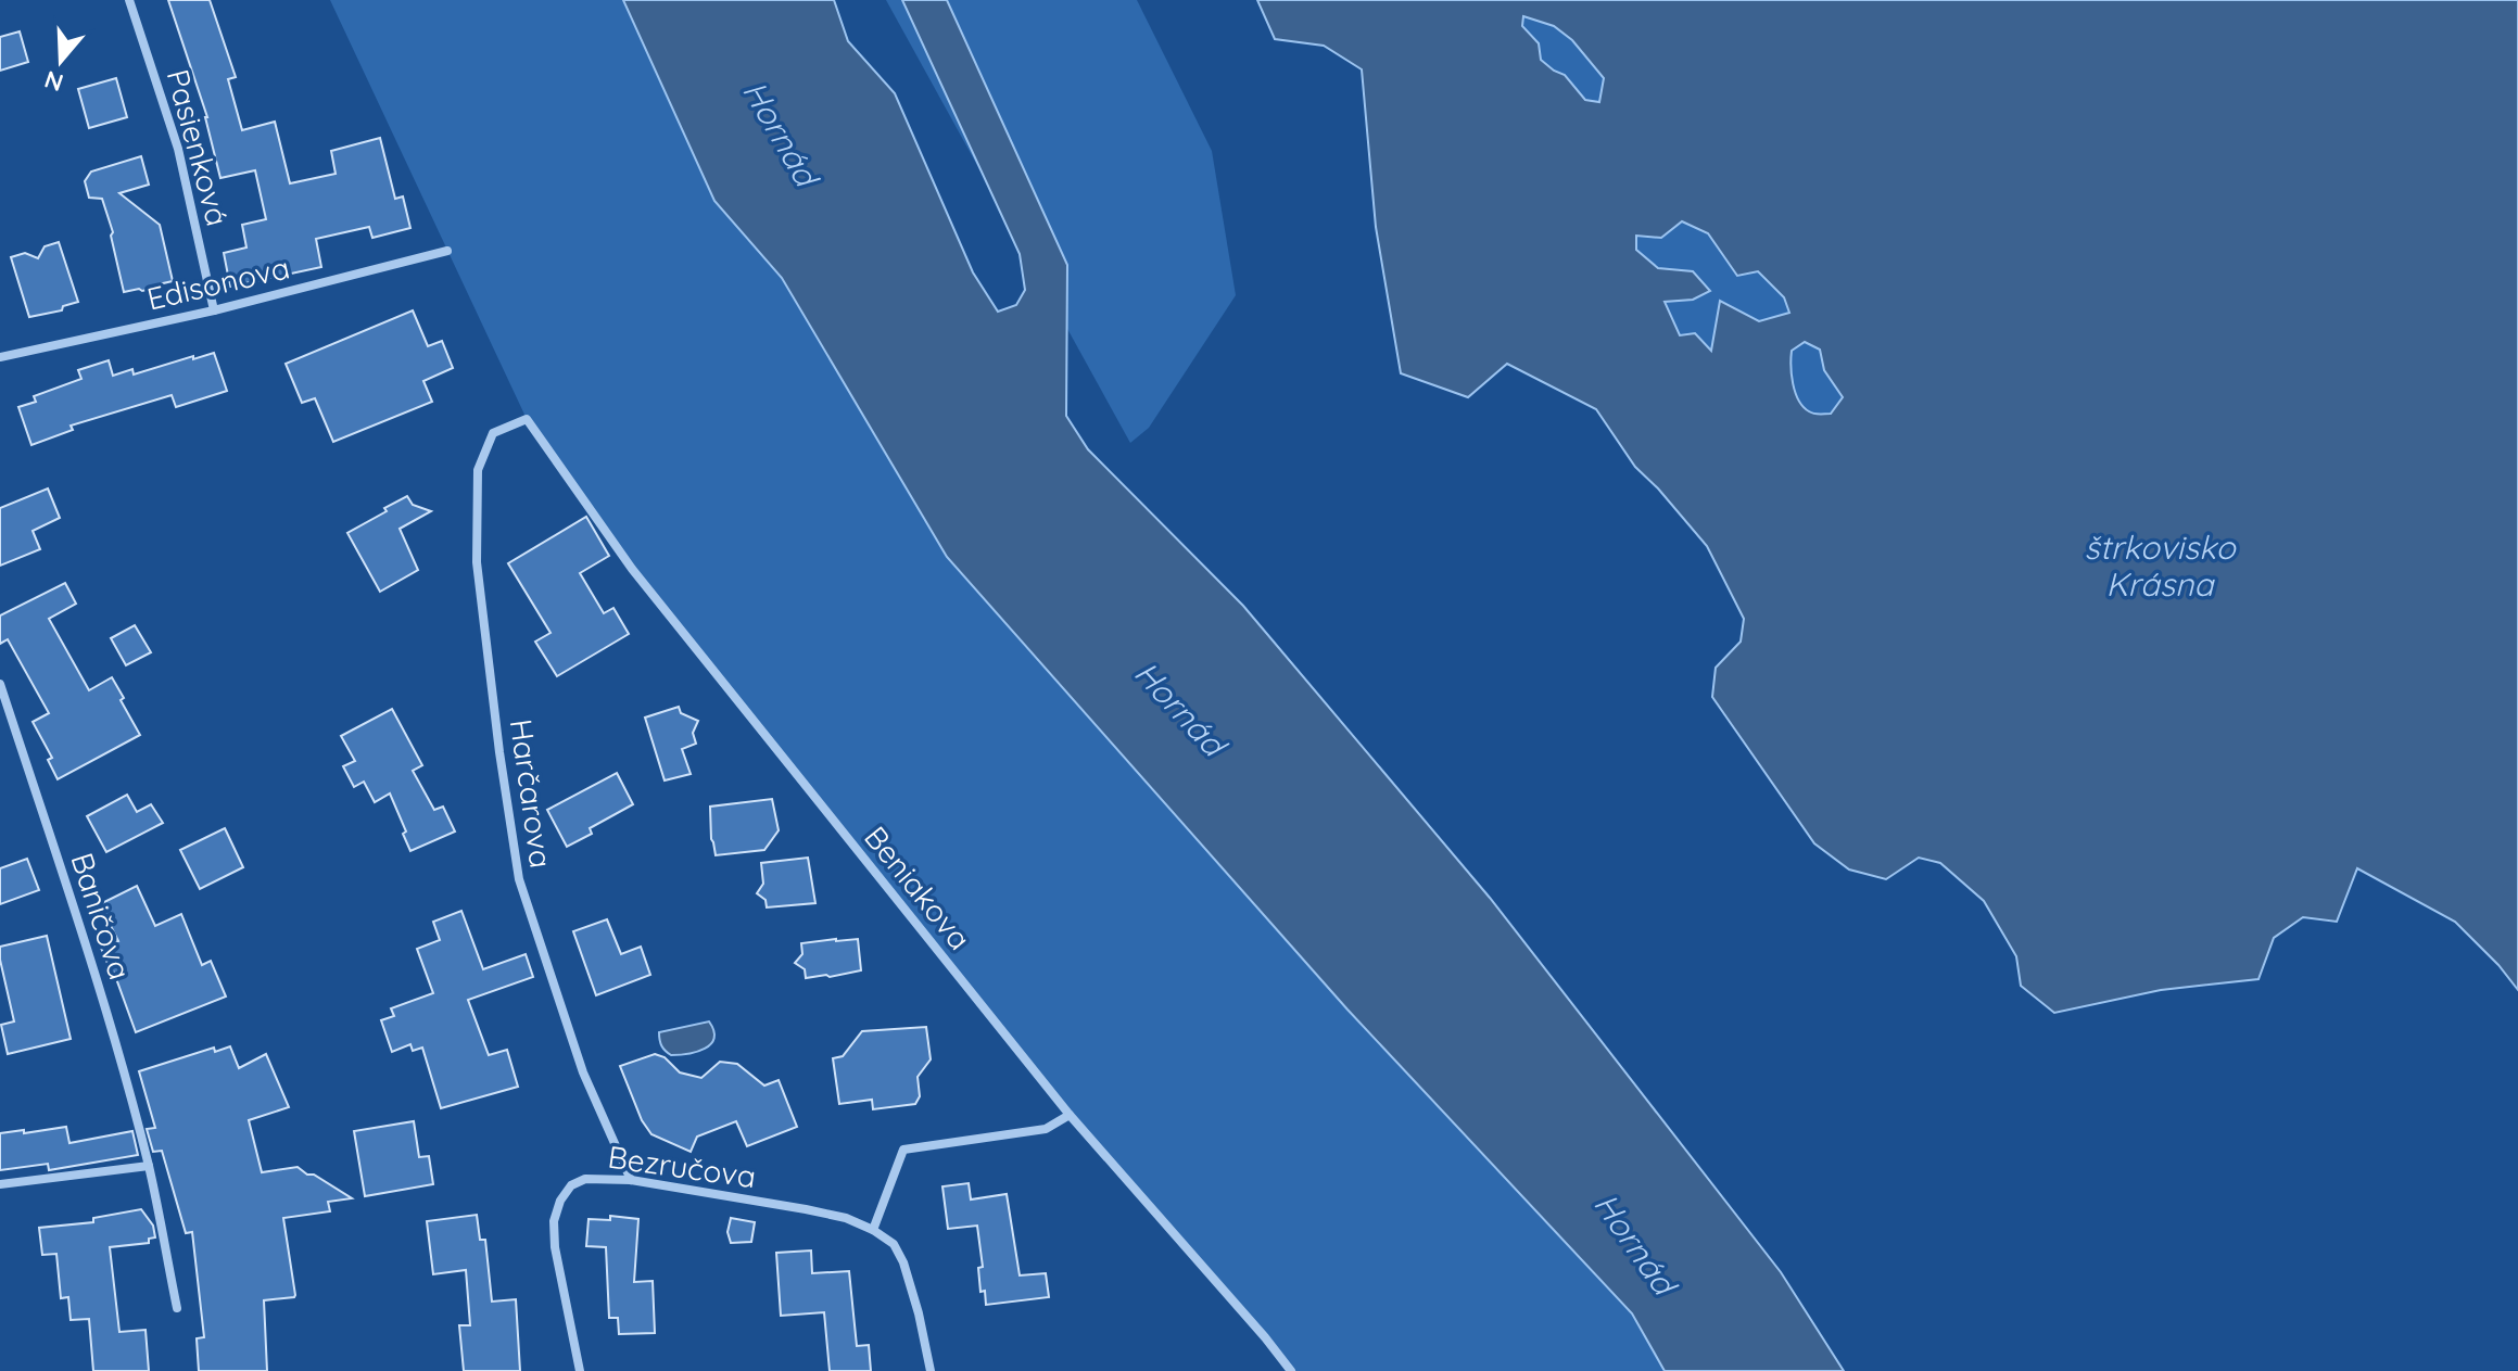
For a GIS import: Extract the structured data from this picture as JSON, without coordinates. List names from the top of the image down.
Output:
{
  "streets": {
    "street": [
      "Pasienková",
      "Edisonova",
      "Harčarova",
      "Beniakova",
      "Baničova",
      "Bezručova"
    ]
  },
  "crossings": [
    ["Pasienková", "Edisonova"],
    ["Harčarova", "Beniakova"],
    ["Harčarova", "Bezručova"]
  ],
  "water": ["Hornád", "štrkovisko Krásna"],
  "north": "bottom"
}
